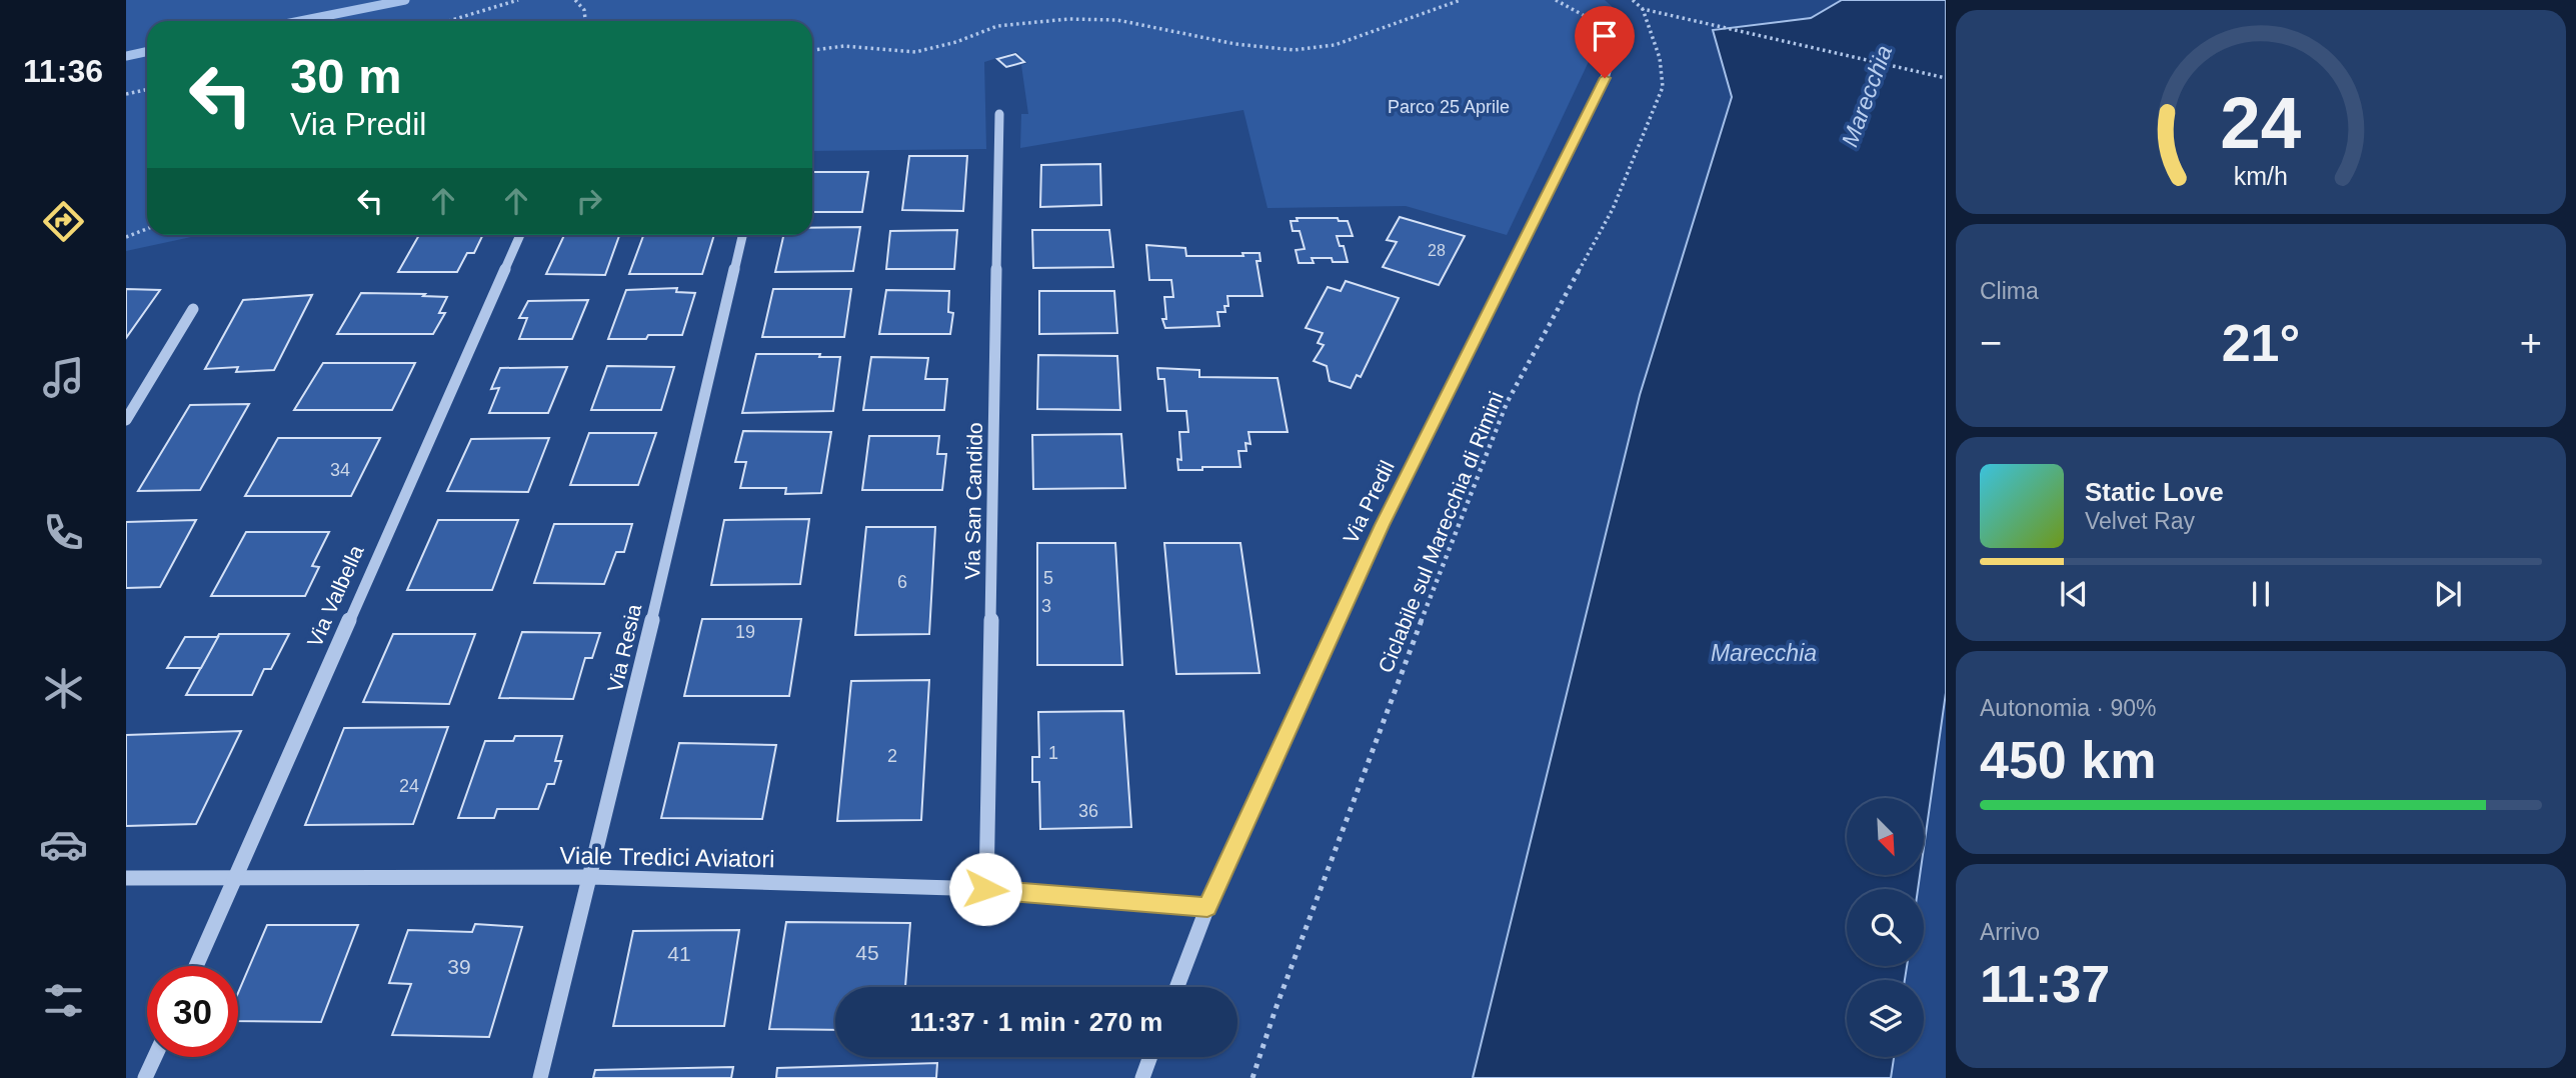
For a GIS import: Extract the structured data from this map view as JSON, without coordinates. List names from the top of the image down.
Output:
{
  "streets": {
    "street": [
      "Via San Candido",
      "Via Predil",
      "Via Valbella",
      "Via Resia",
      "Viale Tredici Aviatori"
    ],
    "path": ["Ciclabile sul Marecchia di Rimini"]
  },
  "crossings": [
    ["Via San Candido", "Viale Tredici Aviatori"],
    ["Via Predil", "Viale Tredici Aviatori"],
    ["Via Valbella", "Viale Tredici Aviatori"],
    ["Via Resia", "Viale Tredici Aviatori"]
  ],
  "water": ["Marecchia"],
  "parks": ["Parco 25 Aprile"],
  "house_numbers": [
    "28",
    "34",
    "5",
    "6",
    "3",
    "19",
    "1",
    "2",
    "24",
    "36",
    "45",
    "41",
    "39"
  ],
  "north": "bottom right",
  "page": {
    "tabs": "11:36",
    "turn": ["30 m", "Via Predil"],
    "tile": [
      "Clima",
      ["Autonomia · 90%", "450 km"],
      ["Arrivo", "11:37"]
    ],
    "heat": ["−", "21°", "+"],
    "song": ["Static Love", "Velvet Ray"],
    "limit": "30",
    "trip": "11:37 · 1 min · 270 m",
    "gauge": ["24", "km/h"]
  }
}
